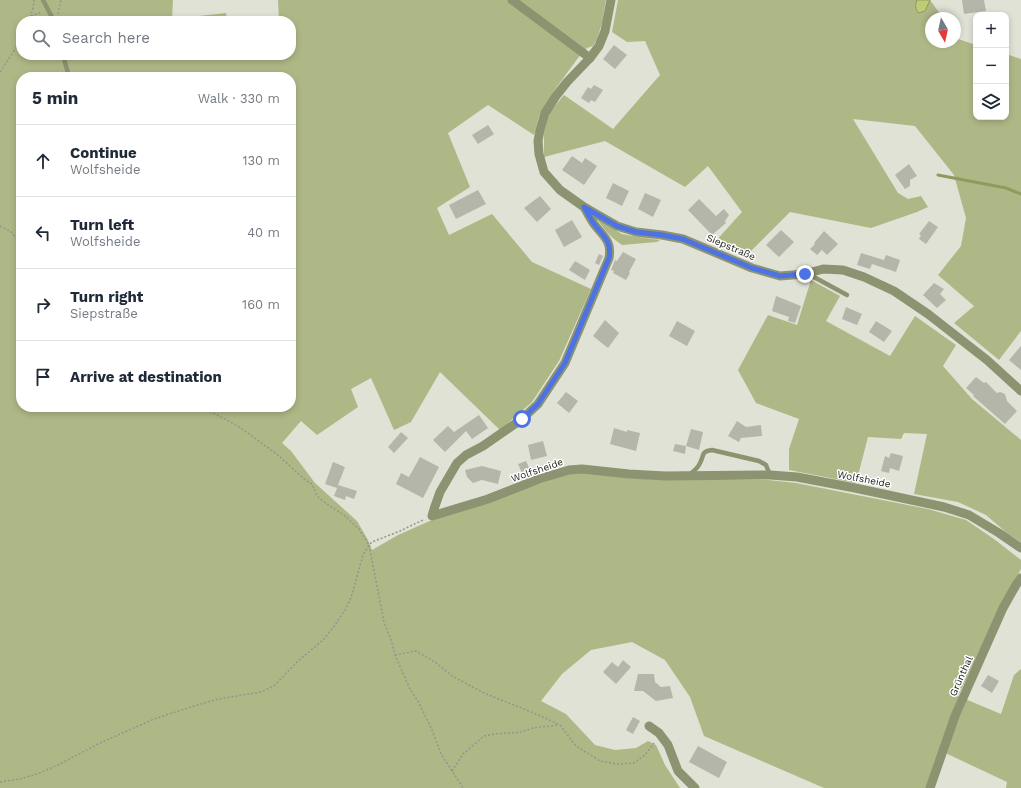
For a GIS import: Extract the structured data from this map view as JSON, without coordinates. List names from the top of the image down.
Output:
{
  "streets": {
    "street": ["Siepstraße", "Wolfsheide", "Grünthal"]
  },
  "north": "bottom",
  "page": {
    "map_buttons": ["+", "−"],
    "search": "Search here",
    "heading": ["5 min", "Walk · 330 m"],
    "list": [
      ["Continue", "Wolfsheide", "130 m"],
      ["Turn left", "Wolfsheide", "40 m"],
      ["Turn right", "Siepstraße", "160 m"],
      "Arrive at destination"
    ]
  }
}
